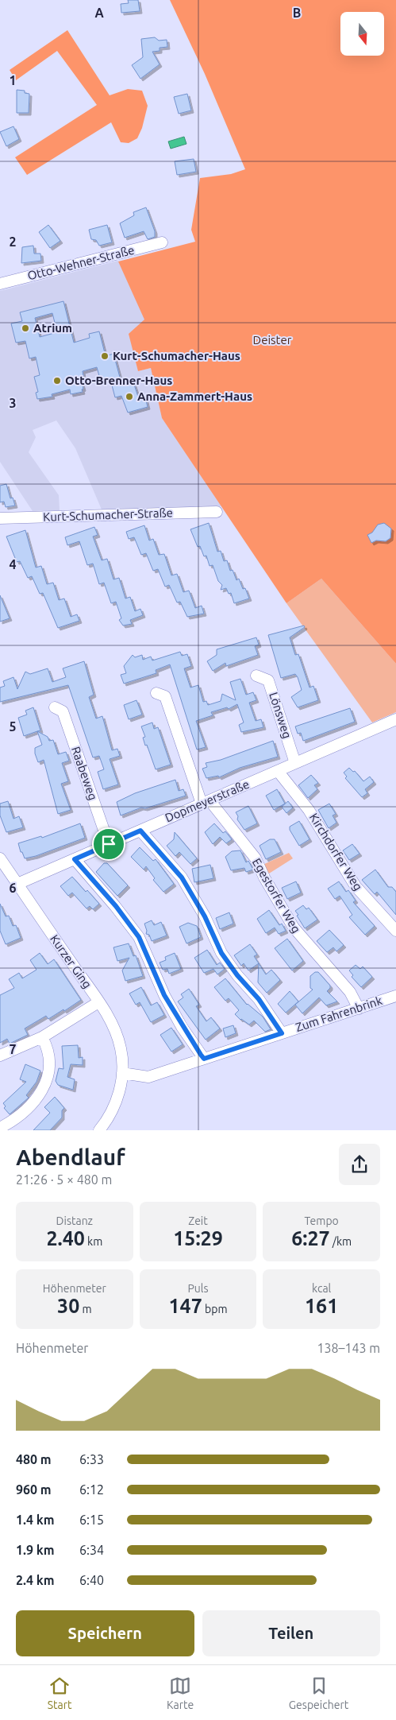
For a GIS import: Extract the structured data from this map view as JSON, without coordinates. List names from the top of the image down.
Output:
{
  "streets": {
    "street": [
      "Otto-Wehner-Straße",
      "Kurt-Schumacher-Straße",
      "Lönsweg",
      "Raabeweg",
      "Dopmeyerstraße",
      "Kirchdorfer Weg",
      "Egestorfer Weg",
      "Kurzer Ging",
      "Zum Fahrenbrink"
    ]
  },
  "crossings": [
    ["Lönsweg", "Dopmeyerstraße"],
    ["Raabeweg", "Dopmeyerstraße"],
    ["Dopmeyerstraße", "Kirchdorfer Weg"],
    ["Dopmeyerstraße", "Egestorfer Weg"],
    ["Dopmeyerstraße", "Kurzer Ging"],
    ["Egestorfer Weg", "Zum Fahrenbrink"],
    ["Kurzer Ging", "Zum Fahrenbrink"]
  ],
  "parks": ["Deister"],
  "places": [
    "Atrium",
    "Kurt-Schumacher-Haus",
    "Otto-Brenner-Haus",
    "Anna-Zammert-Haus"
  ],
  "north": "bottom",
  "page": {
    "heading": ["Abendlauf", "21:26 · 5 × 480 m"],
    "stats": [
      ["Distanz", "2.40 km"],
      ["Zeit", "15:29"],
      ["Tempo", "6:27 /km"],
      ["Höhenmeter", "30 m"],
      ["Puls", "147 bpm"],
      ["kcal", "161"]
    ],
    "chart": ["Höhenmeter", "138–143 m"],
    "list": [
      {
        "name": "480 m",
        "note": "6:33"
      },
      {
        "name": "960 m",
        "note": "6:12"
      },
      {
        "name": "1.4 km",
        "note": "6:15"
      },
      {
        "name": "1.9 km",
        "note": "6:34"
      },
      {
        "name": "2.4 km",
        "note": "6:40"
      }
    ],
    "buttons": ["Speichern", "Teilen"],
    "tabs": ["Start", "Karte", "Gespeichert"]
  },
  "grid": {
    "columns": ["A", "B"],
    "rows": [
      "1",
      "2",
      "3",
      "4",
      "5",
      "6",
      "7"
    ]
  }
}
